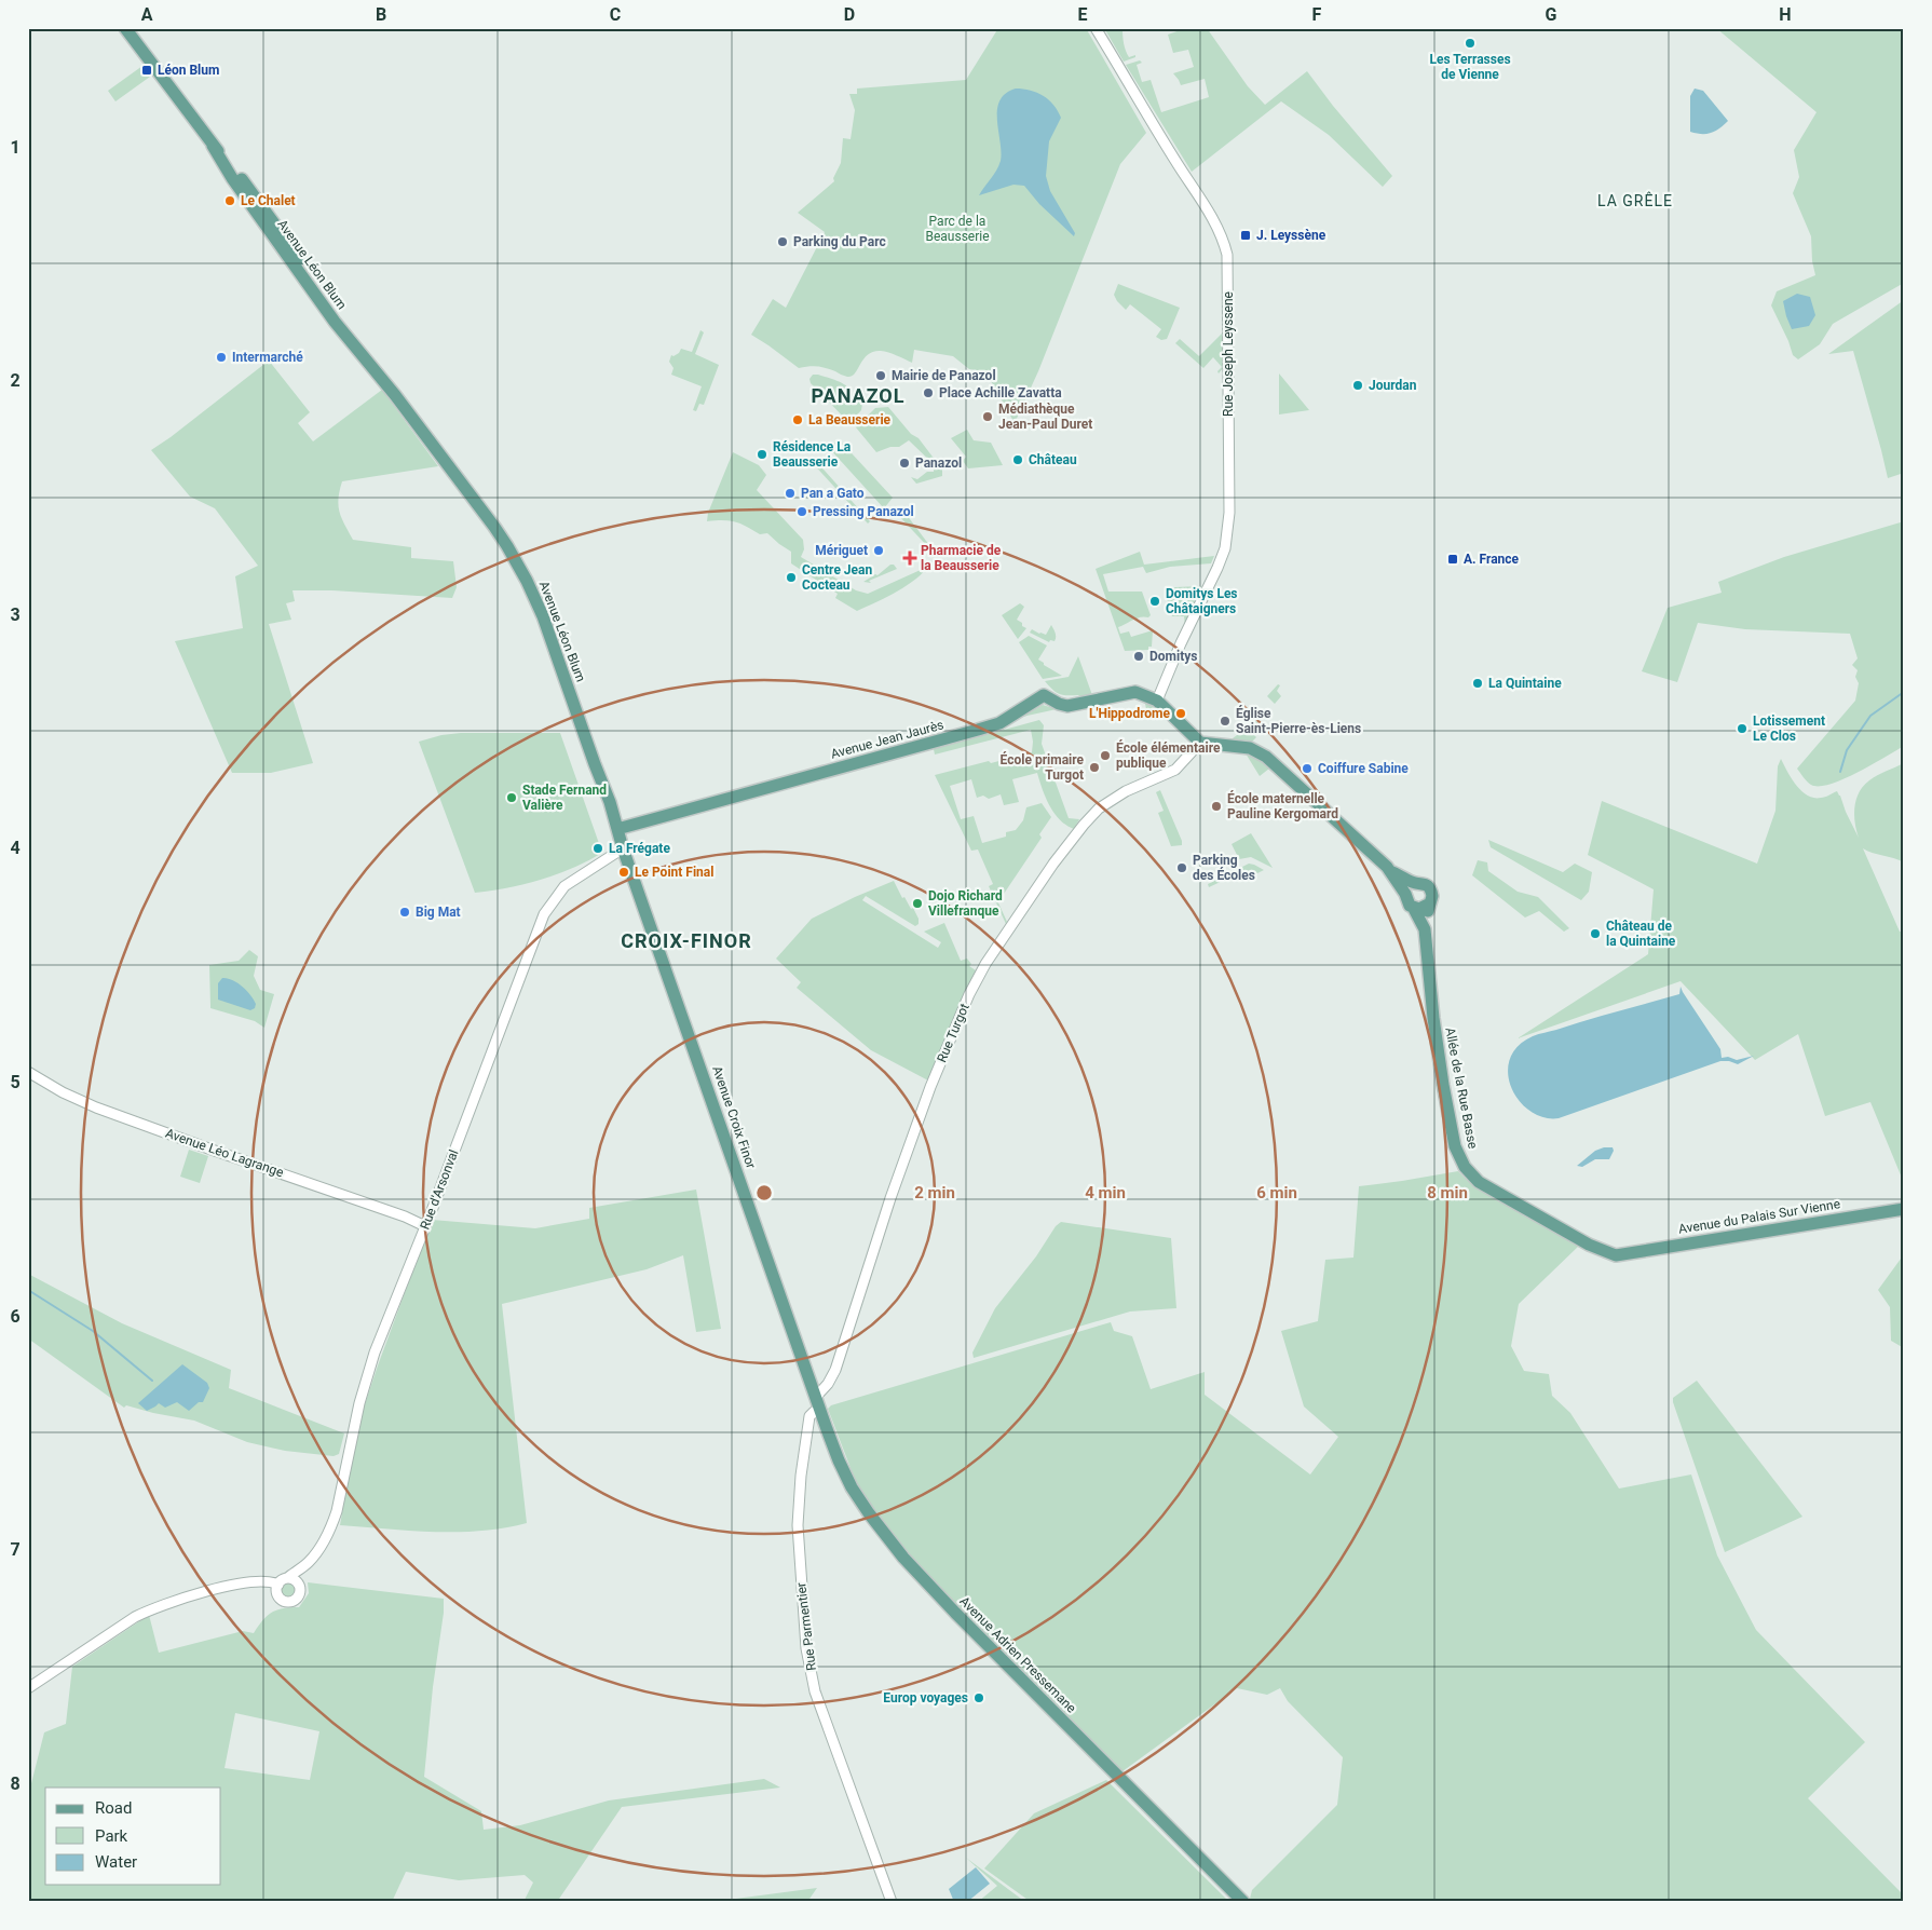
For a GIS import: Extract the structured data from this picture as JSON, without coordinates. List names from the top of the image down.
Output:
{
  "streets": {
    "main road": [
      "Avenue Léon Blum",
      "Avenue Jean Jaurès",
      "Allée de la Rue Basse",
      "Avenue Croix Finor",
      "Avenue du Palais Sur Vienne",
      "Avenue Adrien Pressemane"
    ],
    "street": [
      "Rue Joseph Leyssene",
      "Rue Turgot",
      "Avenue Léo Lagrange",
      "Rue d'Arsonval",
      "Rue Parmentier"
    ]
  },
  "crossings": [
    ["Avenue Léon Blum", "Avenue Jean Jaurès"],
    ["Avenue Léon Blum", "Avenue Croix Finor"],
    ["Avenue Léon Blum", "Rue d'Arsonval"],
    ["Rue Joseph Leyssene", "Avenue Jean Jaurès"],
    ["Rue Turgot", "Avenue Croix Finor"],
    ["Rue Turgot", "Rue Parmentier"],
    ["Rue Turgot", "Avenue Adrien Pressemane"],
    ["Allée de la Rue Basse", "Avenue du Palais Sur Vienne"],
    ["Avenue Croix Finor", "Rue d'Arsonval"],
    ["Avenue Croix Finor", "Rue Parmentier"],
    ["Avenue Croix Finor", "Avenue Adrien Pressemane"],
    ["Avenue Léo Lagrange", "Rue d'Arsonval"],
    ["Rue Parmentier", "Avenue Adrien Pressemane"]
  ],
  "districts": ["LA GRÊLE", "PANAZOL", "CROIX-FINOR"],
  "parks": ["Parc de la Beausserie"],
  "places": {
    "other": [
      "Les Terrasses de Vienne",
      "Le Chalet",
      "Parking du Parc",
      "Intermarché",
      "Mairie de Panazol",
      "Jourdan",
      "Place Achille Zavatta",
      "Médiathèque Jean-Paul Duret",
      "La Beausserie",
      "Résidence La Beausserie",
      "Château",
      "Panazol",
      "Pan a Gato",
      "Pressing Panazol",
      "Mériguet",
      "Centre Jean Cocteau",
      "Domitys Les Châtaigners",
      "Domitys",
      "La Quintaine",
      "L'Hippodrome",
      "Église Saint-Pierre-ès-Liens",
      "Lotissement Le Clos",
      "École élémentaire publique",
      "École primaire Turgot",
      "Coiffure Sabine",
      "Stade Fernand Valière",
      "École maternelle Pauline Kergomard",
      "La Frégate",
      "Parking des Écoles",
      "Le Point Final",
      "Dojo Richard Villefranque",
      "Big Mat",
      "Château de la Quintaine",
      "Europ voyages"
    ],
    "transit": ["Léon Blum", "J. Leyssène", "A. France"],
    "health": ["Pharmacie de la Beausserie"]
  },
  "legend": ["Road", "Park", "Water"],
  "grid": {
    "columns": [
      "A",
      "B",
      "C",
      "D",
      "E",
      "F",
      "G",
      "H"
    ],
    "rows": [
      "1",
      "2",
      "3",
      "4",
      "5",
      "6",
      "7",
      "8"
    ]
  },
  "rings": [
    "2 min",
    "4 min",
    "6 min",
    "8 min"
  ]
}
